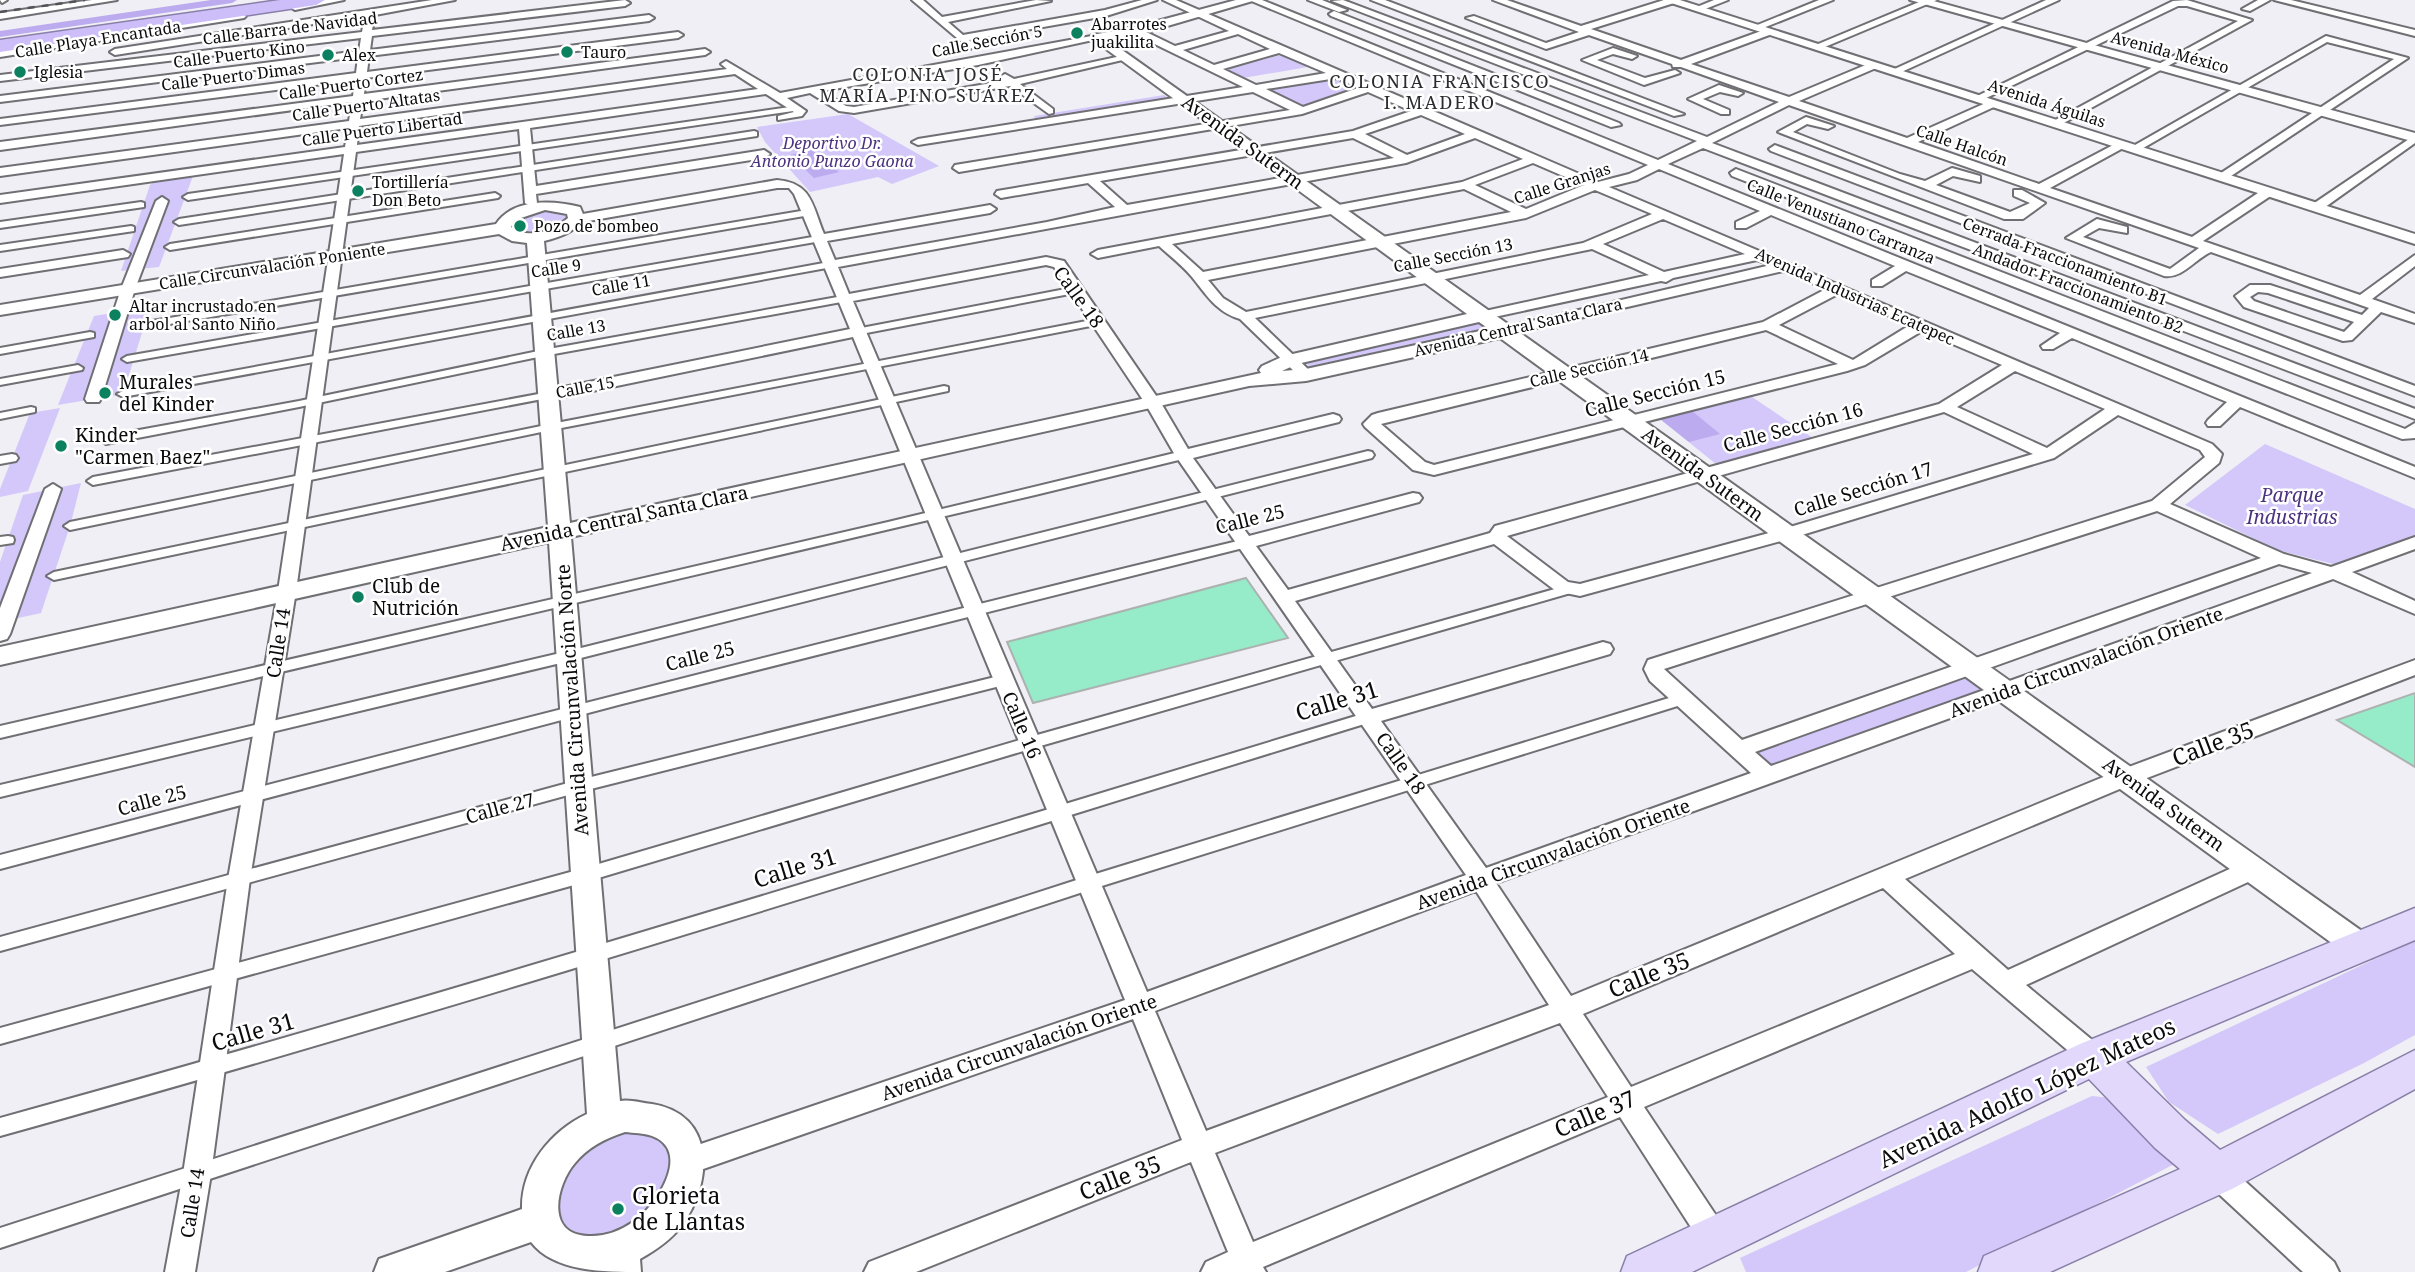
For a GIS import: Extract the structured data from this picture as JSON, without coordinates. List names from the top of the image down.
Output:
{
  "streets": {
    "main road": ["Avenida Adolfo López Mateos"],
    "street": [
      "Calle Barra de Navidad",
      "Calle Playa Encantada",
      "Calle Sección 5",
      "Avenida México",
      "Calle Puerto Kino",
      "Calle Puerto Dimas",
      "Calle Puerto Cortez",
      "Avenida Águilas",
      "Calle Puerto Altatas",
      "Calle Puerto Libertad",
      "Avenida Suterm",
      "Calle Halcón",
      "Calle Granjas",
      "Calle Venustiano Carranza",
      "Calle Sección 13",
      "Cerrada Fraccionamiento B1",
      "Calle Circunvalación Poniente",
      "Calle 9",
      "Calle 11",
      "Andador Fraccionamiento B2",
      "Avenida Industrias Ecatepec",
      "Calle 18",
      "Avenida Central Santa Clara",
      "Calle 13",
      "Calle Sección 14",
      "Calle 15",
      "Calle Sección 15",
      "Calle Sección 16",
      "Calle Sección 17",
      "Calle 25",
      "Calle 14",
      "Avenida Circunvalación Oriente",
      "Avenida Circunvalación Norte",
      "Calle 31",
      "Calle 16",
      "Calle 35",
      "Calle 27",
      "Calle 37"
    ]
  },
  "crossings": [
    ["Calle Barra de Navidad", "Calle 14"],
    ["Calle Playa Encantada", "Calle 14"],
    ["Calle Sección 5", "Calle Puerto Libertad"],
    ["Calle Sección 5", "Avenida Suterm"],
    ["Calle Sección 5", "Calle Venustiano Carranza"],
    ["Calle Sección 5", "Avenida Industrias Ecatepec"],
    ["Calle Puerto Kino", "Calle 14"],
    ["Calle Puerto Dimas", "Calle 14"],
    ["Calle Puerto Cortez", "Calle 14"],
    ["Avenida Águilas", "Calle Granjas"],
    ["Calle Puerto Altatas", "Calle 14"],
    ["Calle Puerto Libertad", "Calle 14"],
    ["Avenida Suterm", "Calle Granjas"],
    ["Avenida Suterm", "Calle Sección 13"],
    ["Avenida Suterm", "Calle 11"],
    ["Avenida Suterm", "Avenida Central Santa Clara"],
    ["Avenida Suterm", "Calle Sección 14"],
    ["Avenida Suterm", "Calle Sección 15"],
    ["Avenida Suterm", "Calle Sección 16"],
    ["Avenida Suterm", "Calle Sección 17"],
    ["Avenida Suterm", "Avenida Circunvalación Oriente"],
    ["Avenida Suterm", "Calle 35"],
    ["Avenida Suterm", "Avenida Adolfo López Mateos"],
    ["Calle Halcón", "Calle Granjas"],
    ["Calle Granjas", "Calle Venustiano Carranza"],
    ["Calle Granjas", "Cerrada Fraccionamiento B1"],
    ["Calle Granjas", "Avenida Industrias Ecatepec"],
    ["Calle Sección 13", "Avenida Industrias Ecatepec"],
    ["Cerrada Fraccionamiento B1", "Andador Fraccionamiento B2"],
    ["Calle Circunvalación Poniente", "Calle 14"],
    ["Calle 9", "Calle 14"],
    ["Calle 9", "Avenida Circunvalación Norte"],
    ["Calle 9", "Calle 16"],
    ["Calle 11", "Avenida Industrias Ecatepec"],
    ["Calle 11", "Calle 14"],
    ["Calle 11", "Avenida Circunvalación Norte"],
    ["Calle 11", "Calle 16"],
    ["Avenida Industrias Ecatepec", "Avenida Central Santa Clara"],
    ["Avenida Industrias Ecatepec", "Calle Sección 14"],
    ["Avenida Industrias Ecatepec", "Calle Sección 15"],
    ["Avenida Industrias Ecatepec", "Calle Sección 16"],
    ["Avenida Industrias Ecatepec", "Calle Sección 17"],
    ["Calle 18", "Avenida Central Santa Clara"],
    ["Calle 18", "Calle 13"],
    ["Calle 18", "Calle 15"],
    ["Calle 18", "Calle 25"],
    ["Calle 18", "Avenida Circunvalación Oriente"],
    ["Calle 18", "Calle 31"],
    ["Calle 18", "Calle 35"],
    ["Calle 18", "Avenida Adolfo López Mateos"],
    ["Calle 18", "Calle 37"],
    ["Avenida Central Santa Clara", "Calle 14"],
    ["Avenida Central Santa Clara", "Avenida Circunvalación Norte"],
    ["Avenida Central Santa Clara", "Calle 16"],
    ["Calle 13", "Calle 14"],
    ["Calle 13", "Avenida Circunvalación Norte"],
    ["Calle 13", "Calle 16"],
    ["Calle Sección 14", "Calle Sección 15"],
    ["Calle 15", "Calle 14"],
    ["Calle 15", "Avenida Circunvalación Norte"],
    ["Calle 15", "Calle 16"],
    ["Calle 25", "Calle 14"],
    ["Calle 25", "Avenida Circunvalación Norte"],
    ["Calle 25", "Calle 16"],
    ["Calle 14", "Calle 31"],
    ["Calle 14", "Calle 27"],
    ["Avenida Circunvalación Oriente", "Avenida Circunvalación Norte"],
    ["Avenida Circunvalación Oriente", "Calle 16"],
    ["Avenida Circunvalación Norte", "Calle 31"],
    ["Avenida Circunvalación Norte", "Calle 27"],
    ["Calle 31", "Calle 16"],
    ["Calle 16", "Calle 35"],
    ["Calle 16", "Calle 27"],
    ["Calle 16", "Calle 37"]
  ],
  "districts": ["COLONIA JOSÉ MARÍA PINO SUÁREZ", "COLONIA FRANCISCO I. MADERO"],
  "parks": ["Deportivo Dr. Antonio Punzo Gaona", "Parque Industrias"],
  "places": [
    "Abarrotes juakilita",
    "Tauro",
    "Alex",
    "Iglesia",
    "Tortillería Don Beto",
    "Pozo de bombeo",
    "Altar incrustado en arbol al Santo Niño",
    "Murales del Kinder",
    "Kinder \"Carmen Baez\"",
    "Club de Nutrición",
    "Glorieta de Llantas"
  ]
}
